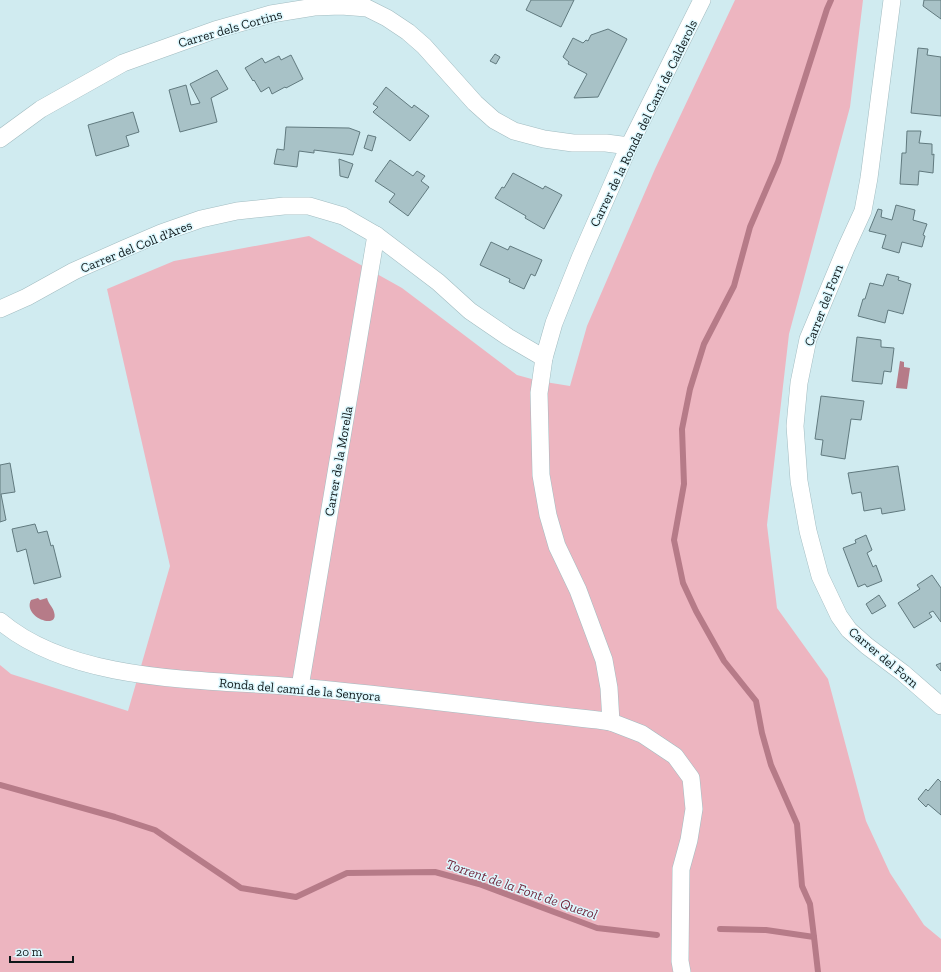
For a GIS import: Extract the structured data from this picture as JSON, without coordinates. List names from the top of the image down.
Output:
{
  "streets": {
    "street": [
      "Carrer dels Cortins",
      "Carrer de la Ronda del Camí de Calderols",
      "Carrer del Coll d'Ares",
      "Carrer del Forn",
      "Carrer de la Morella",
      "Ronda del camí de la Senyora"
    ]
  },
  "crossings": [
    ["Carrer dels Cortins", "Carrer de la Ronda del Camí de Calderols"],
    ["Carrer de la Ronda del Camí de Calderols", "Carrer del Coll d'Ares"],
    ["Carrer de la Ronda del Camí de Calderols", "Ronda del camí de la Senyora"],
    ["Carrer del Coll d'Ares", "Carrer de la Morella"],
    ["Carrer de la Morella", "Ronda del camí de la Senyora"]
  ],
  "water": ["Torrent de la Font de Querol"],
  "scale_bar": "20 m"
}
